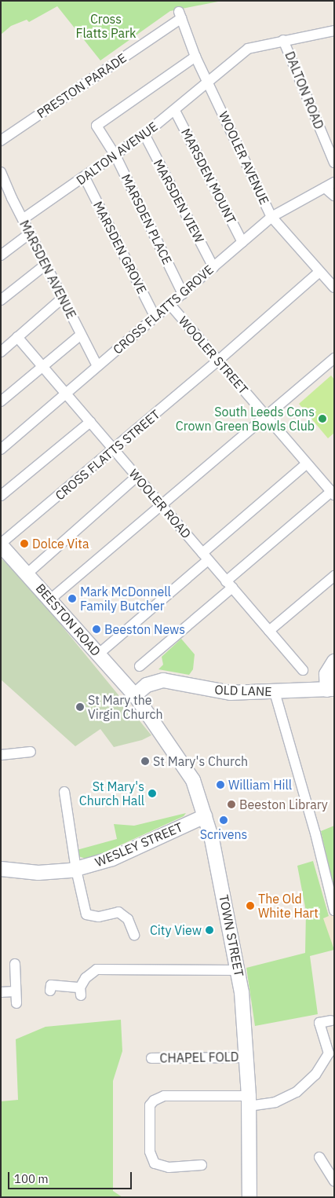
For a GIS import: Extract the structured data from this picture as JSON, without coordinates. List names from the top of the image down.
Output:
{
  "streets": {
    "street": [
      "PRESTON PARADE",
      "DALTON ROAD",
      "DALTON AVENUE",
      "WOOLER AVENUE",
      "MARSDEN MOUNT",
      "MARSDEN VIEW",
      "MARSDEN PLACE",
      "MARSDEN GROVE",
      "MARSDEN AVENUE",
      "CROSS FLATTS GROVE",
      "WOOLER STREET",
      "CROSS FLATTS STREET",
      "WOOLER ROAD",
      "BEESTON ROAD",
      "OLD LANE",
      "WESLEY STREET",
      "TOWN STREET",
      "CHAPEL FOLD"
    ]
  },
  "crossings": [
    ["PRESTON PARADE", "WOOLER AVENUE"],
    ["DALTON ROAD", "DALTON AVENUE"],
    ["DALTON AVENUE", "WOOLER AVENUE"],
    ["DALTON AVENUE", "MARSDEN MOUNT"],
    ["DALTON AVENUE", "MARSDEN VIEW"],
    ["DALTON AVENUE", "MARSDEN PLACE"],
    ["DALTON AVENUE", "MARSDEN GROVE"],
    ["DALTON AVENUE", "MARSDEN AVENUE"],
    ["WOOLER AVENUE", "MARSDEN PLACE"],
    ["WOOLER AVENUE", "CROSS FLATTS GROVE"],
    ["WOOLER AVENUE", "CROSS FLATTS STREET"],
    ["MARSDEN MOUNT", "CROSS FLATTS GROVE"],
    ["MARSDEN VIEW", "CROSS FLATTS GROVE"],
    ["MARSDEN PLACE", "CROSS FLATTS GROVE"],
    ["MARSDEN GROVE", "CROSS FLATTS GROVE"],
    ["MARSDEN AVENUE", "CROSS FLATTS GROVE"],
    ["CROSS FLATTS GROVE", "WOOLER STREET"],
    ["CROSS FLATTS GROVE", "WOOLER ROAD"],
    ["WOOLER STREET", "CROSS FLATTS STREET"],
    ["CROSS FLATTS STREET", "WOOLER ROAD"],
    ["CROSS FLATTS STREET", "BEESTON ROAD"],
    ["BEESTON ROAD", "OLD LANE"],
    ["BEESTON ROAD", "TOWN STREET"],
    ["OLD LANE", "TOWN STREET"],
    ["WESLEY STREET", "TOWN STREET"],
    ["TOWN STREET", "CHAPEL FOLD"]
  ],
  "parks": ["Cross Flatts Park"],
  "places": [
    "South Leeds Cons Crown Green Bowls Club",
    "Dolce Vita",
    "Mark McDonnell Family Butcher",
    "Beeston News",
    "St Mary the Virgin Church",
    "St Mary's Church",
    "William Hill",
    "St Mary's Church Hall",
    "Beeston Library",
    "Scrivens",
    "The Old White Hart",
    "City View"
  ],
  "scale_bar": "100 m"
}
